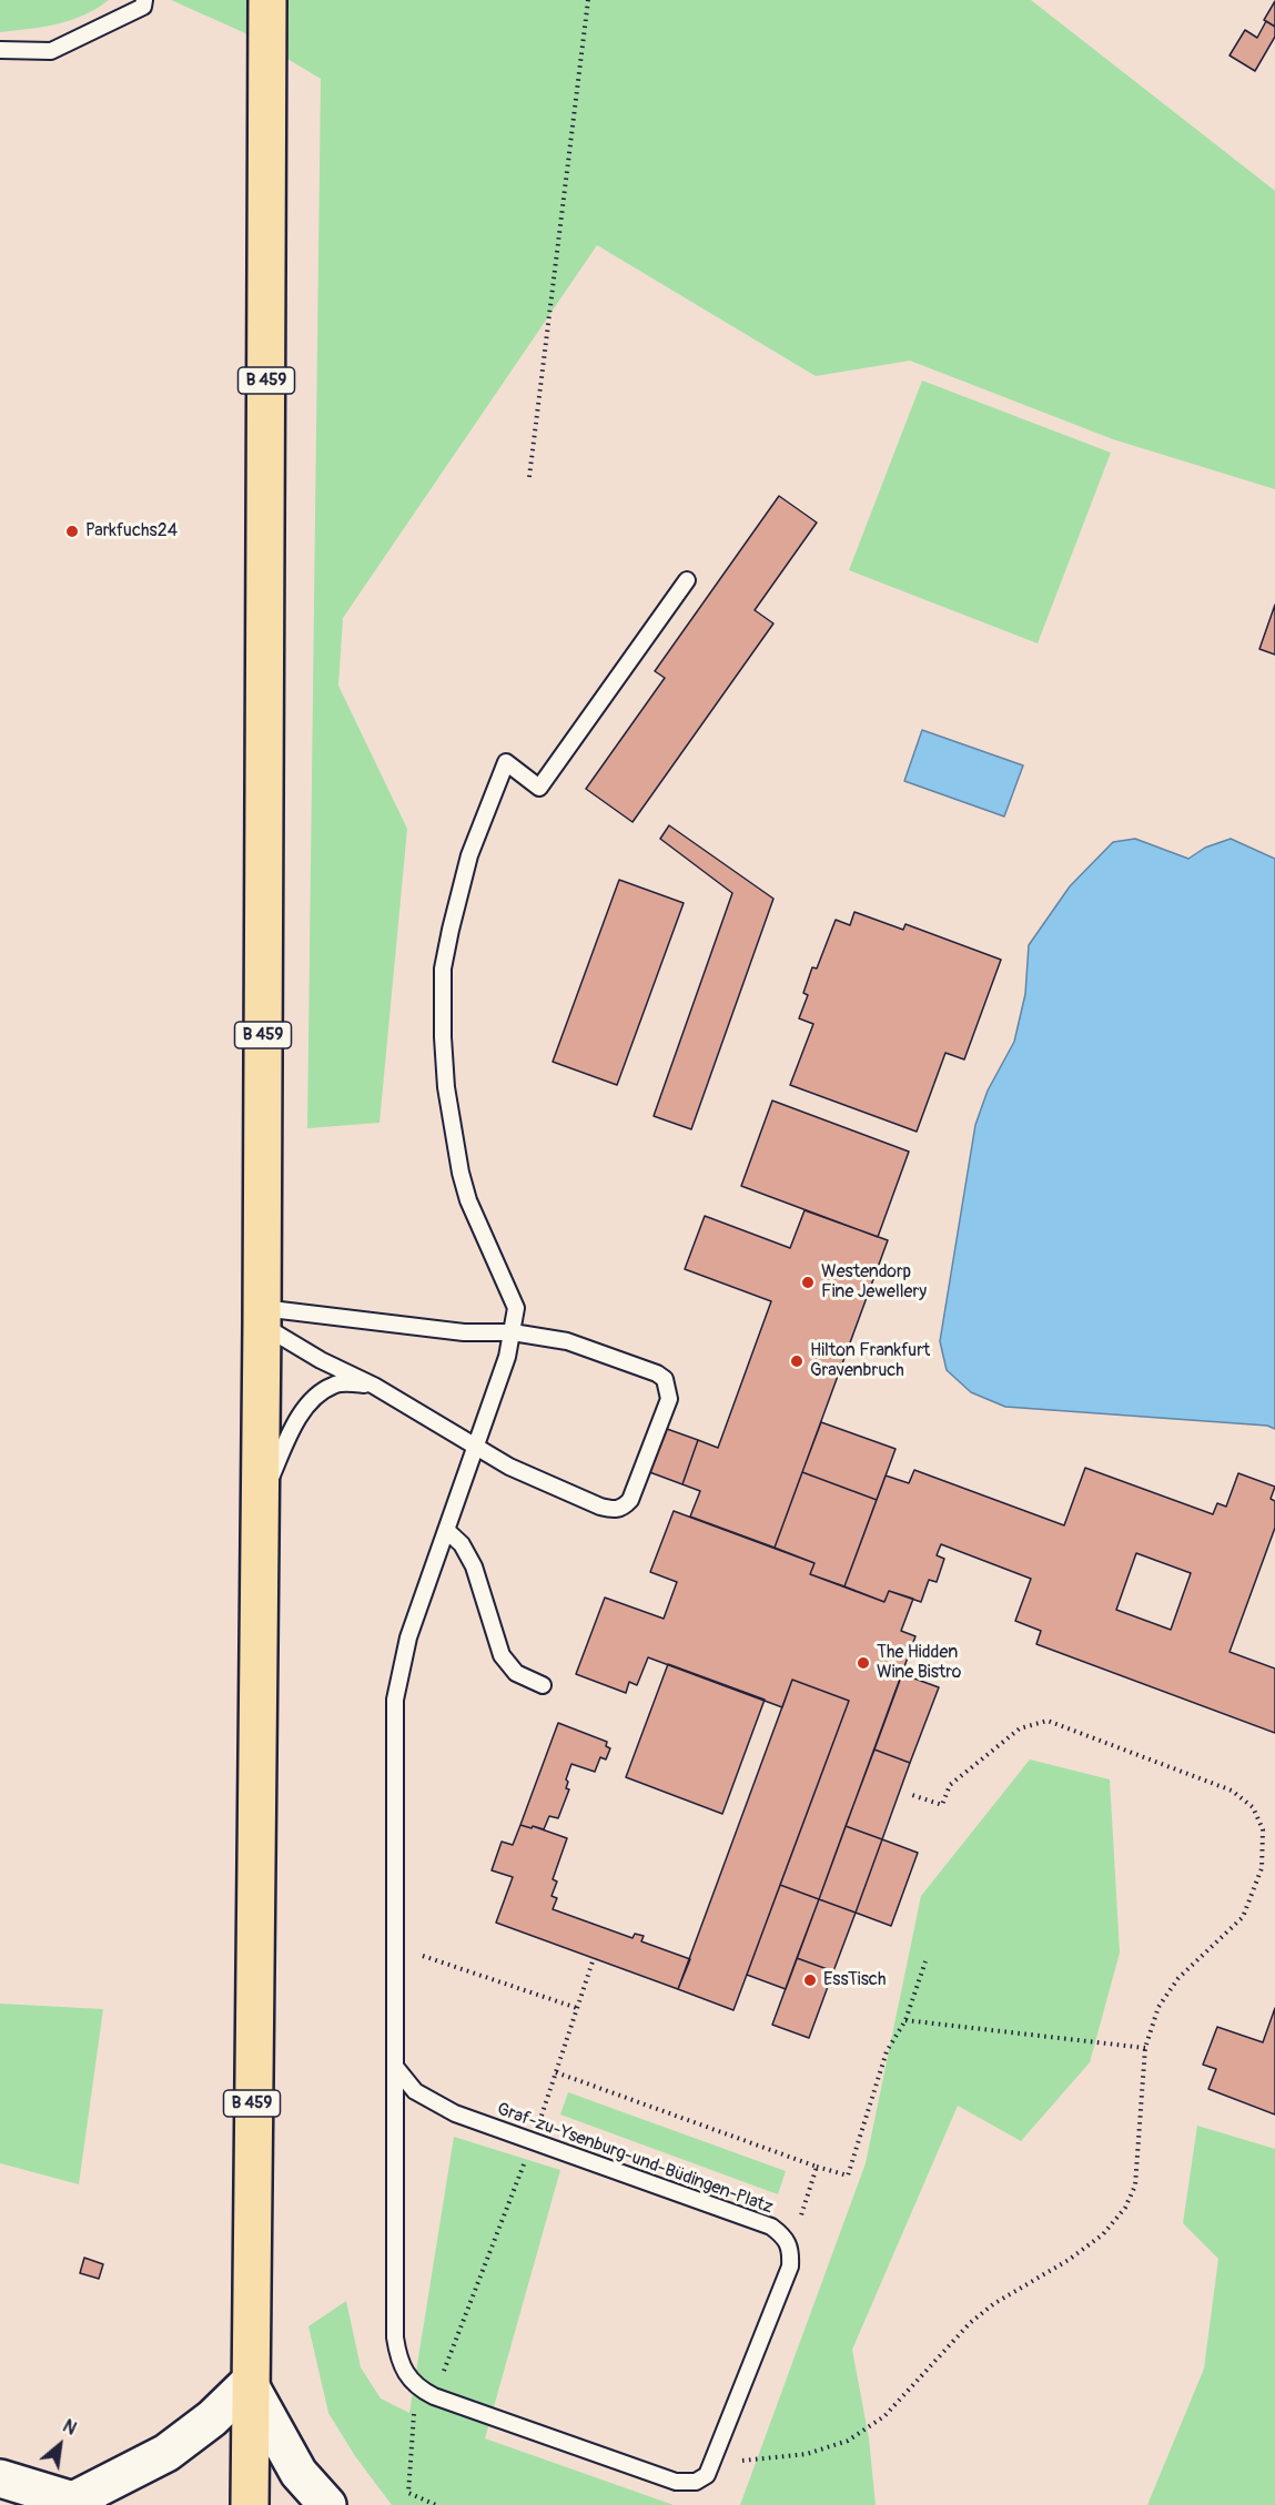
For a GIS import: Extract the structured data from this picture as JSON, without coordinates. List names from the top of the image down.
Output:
{
  "streets": {
    "main road": ["B 459"],
    "lane": ["Graf-zu-Ysenburg-und-Büdingen-Platz"]
  },
  "places": [
    "Parkfuchs24",
    "Westendorp Fine Jewellery",
    "Hilton Frankfurt Gravenbruch",
    "The Hidden Wine Bistro",
    "EssTisch"
  ],
  "north": "top right"
}
